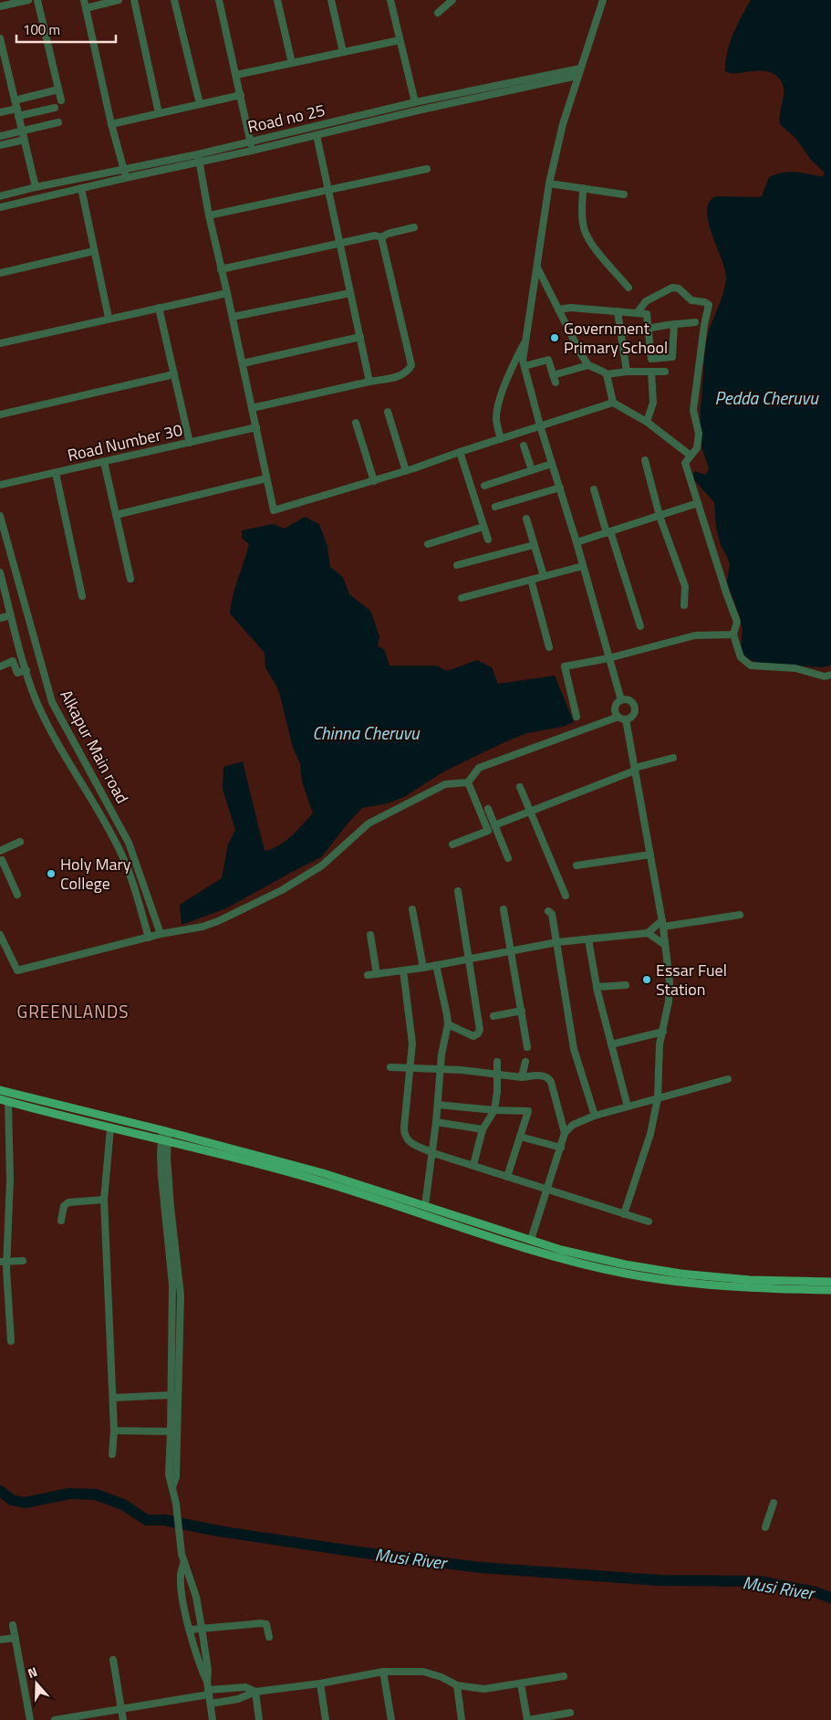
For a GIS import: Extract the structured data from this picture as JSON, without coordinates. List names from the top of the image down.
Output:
{
  "streets": {
    "street": ["Road no 25", "Road Number 30", "Alkapur Main road"]
  },
  "districts": ["GREENLANDS"],
  "water": ["Pedda Cheruvu", "Chinna Cheruvu", "Musi River"],
  "places": ["Government Primary School", "Holy Mary College", "Essar Fuel Station"],
  "scale_bar": "100 m",
  "north": "top"
}
